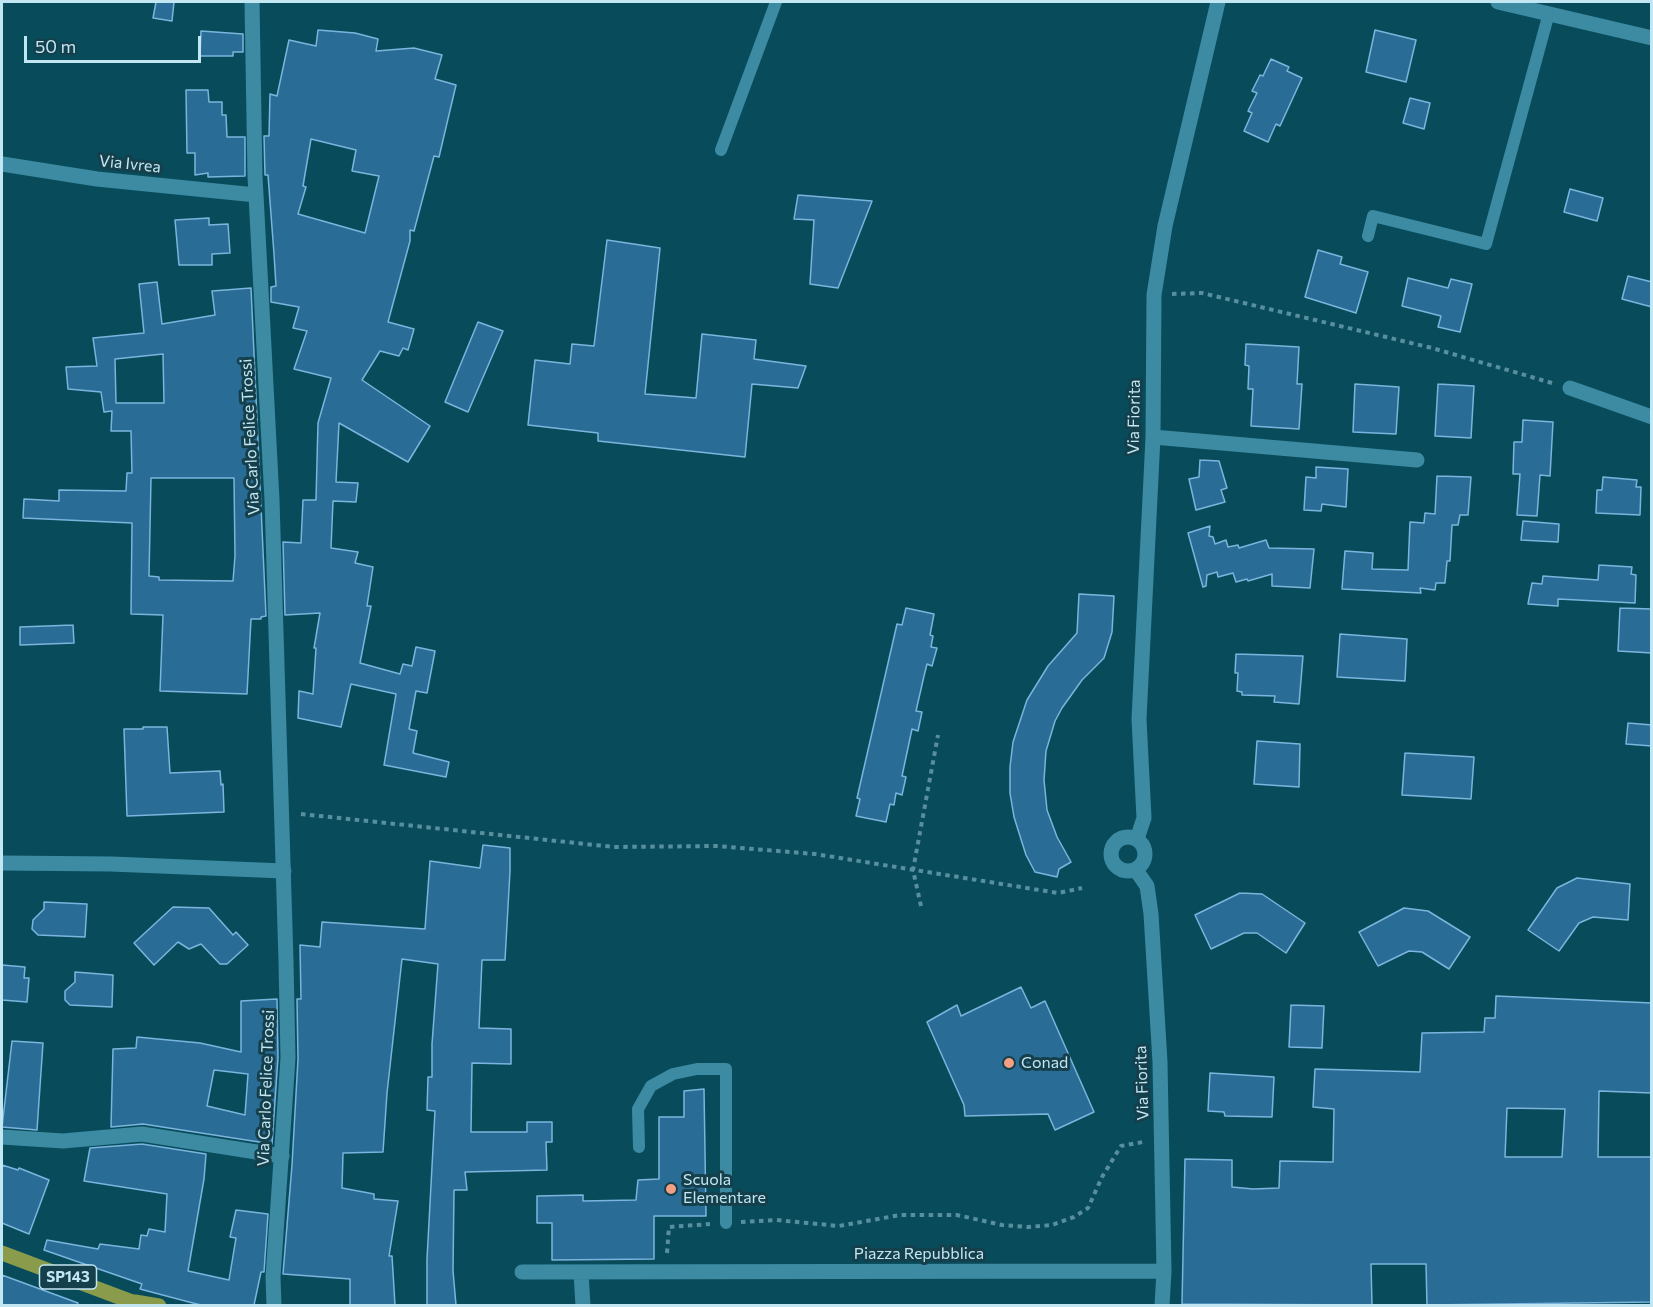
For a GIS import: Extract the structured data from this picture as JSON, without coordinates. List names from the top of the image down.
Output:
{
  "streets": {
    "main road": ["SP143"],
    "street": [
      "Via Ivrea",
      "Via Fiorita",
      "Via Carlo Felice Trossi",
      "Piazza Repubblica"
    ]
  },
  "crossings": [
    ["Via Ivrea", "Via Carlo Felice Trossi"],
    ["Via Fiorita", "Piazza Repubblica"]
  ],
  "places": ["Conad", "Scuola Elementare"],
  "scale_bar": "50 m"
}
